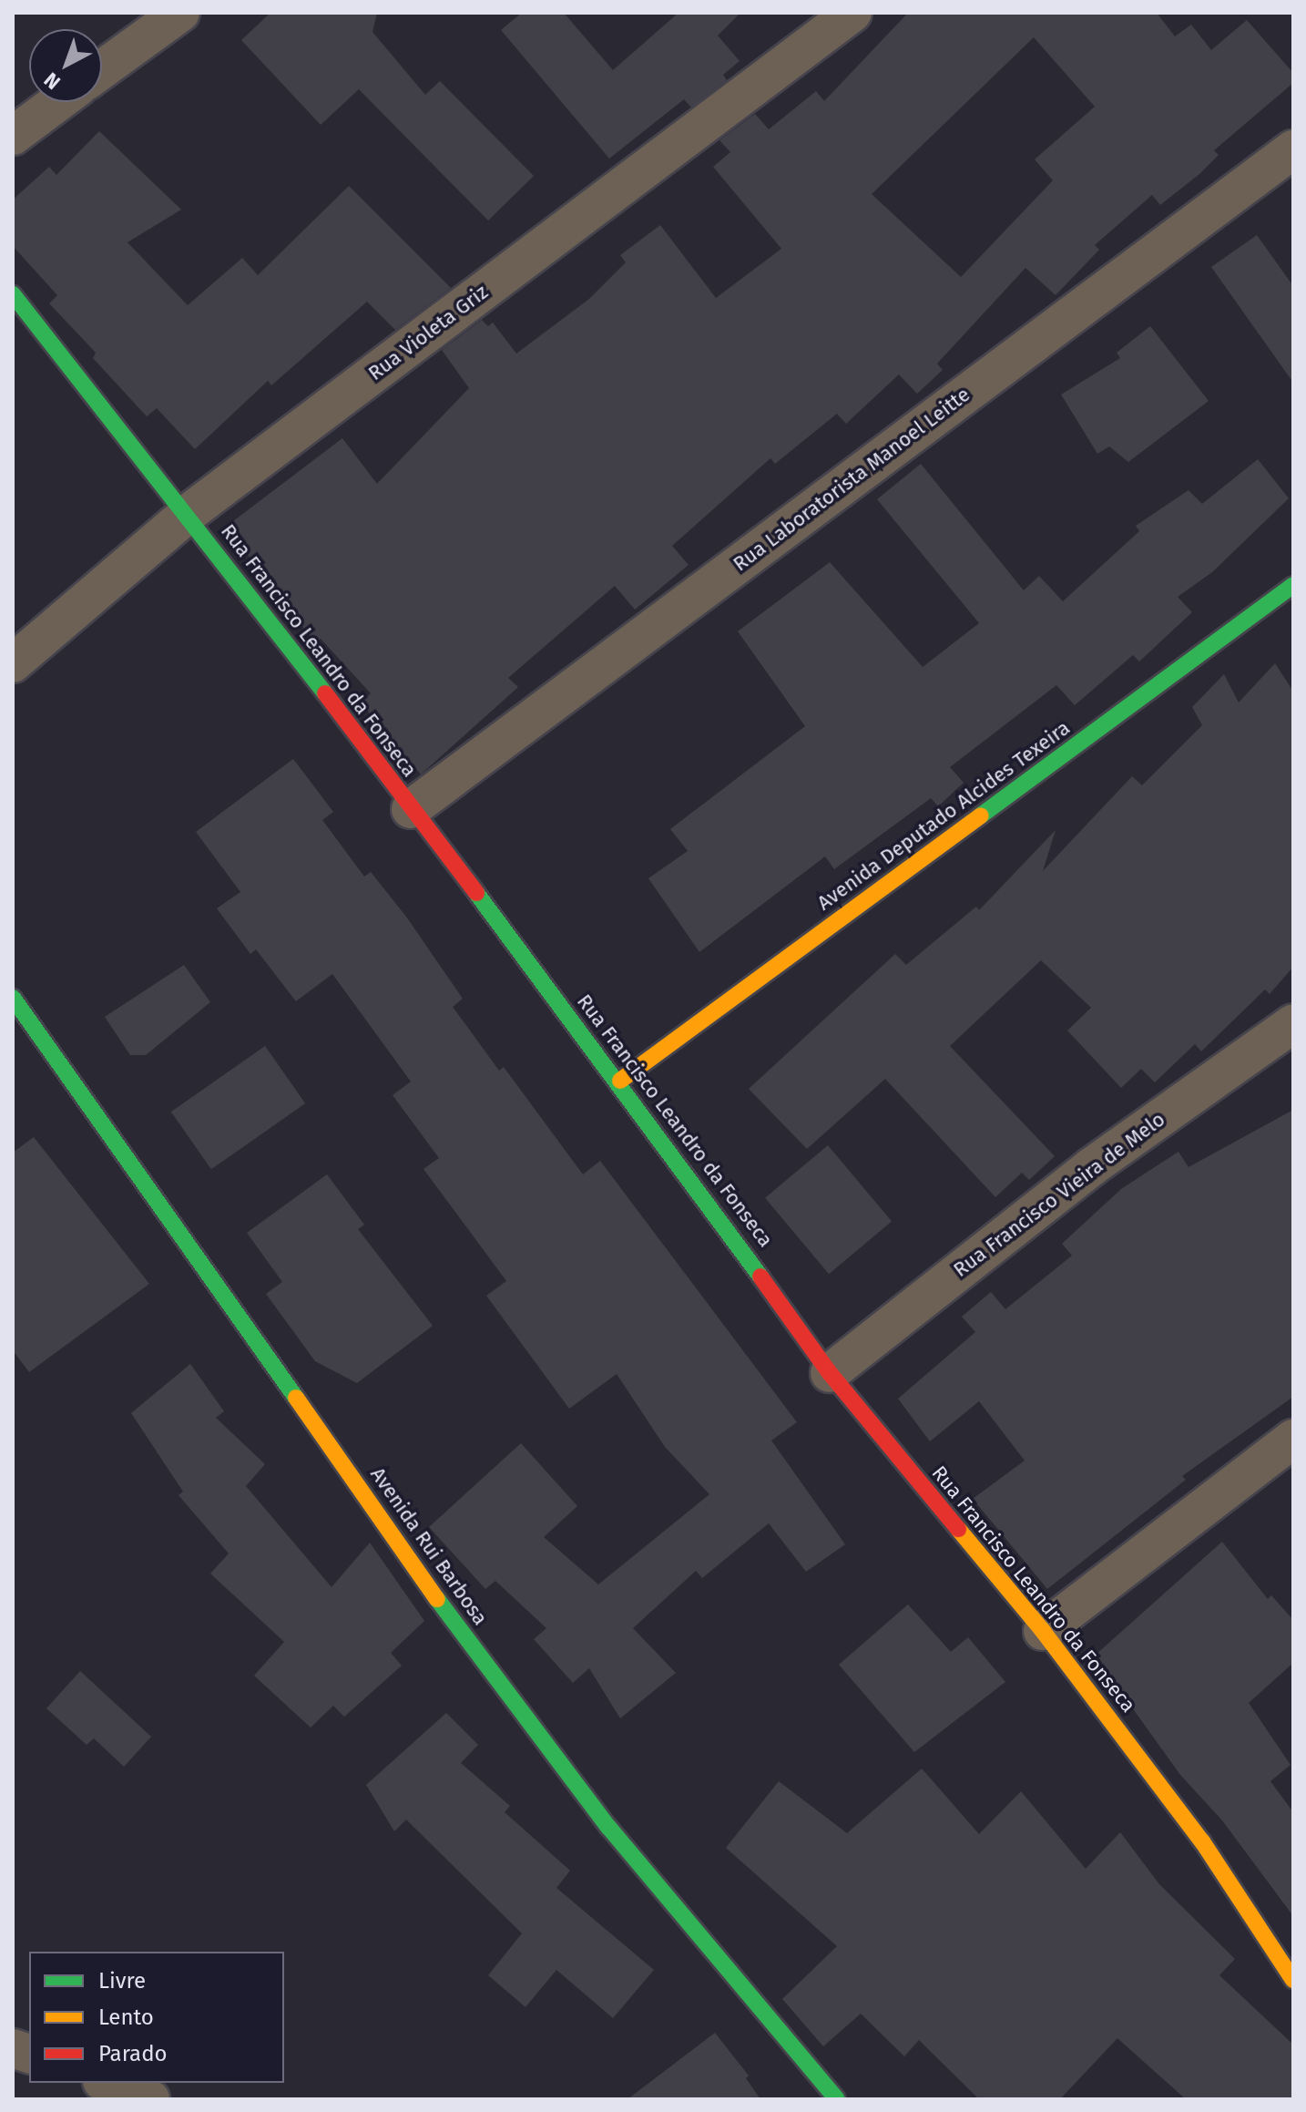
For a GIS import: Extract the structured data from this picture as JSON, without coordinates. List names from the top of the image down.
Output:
{
  "streets": {
    "street": [
      "Rua Violeta Griz",
      "Rua Laboratorista Manoel Leitte",
      "Rua Francisco Leandro da Fonseca",
      "Avenida Deputado Alcides Texeira",
      "Rua Francisco Vieira de Melo",
      "Avenida Rui Barbosa"
    ]
  },
  "crossings": [
    ["Rua Violeta Griz", "Rua Francisco Leandro da Fonseca"],
    ["Rua Laboratorista Manoel Leitte", "Rua Francisco Leandro da Fonseca"],
    ["Rua Francisco Leandro da Fonseca", "Avenida Deputado Alcides Texeira"],
    ["Rua Francisco Leandro da Fonseca", "Rua Francisco Vieira de Melo"]
  ],
  "legend": ["Livre", "Lento", "Parado"],
  "north": "bottom left"
}
